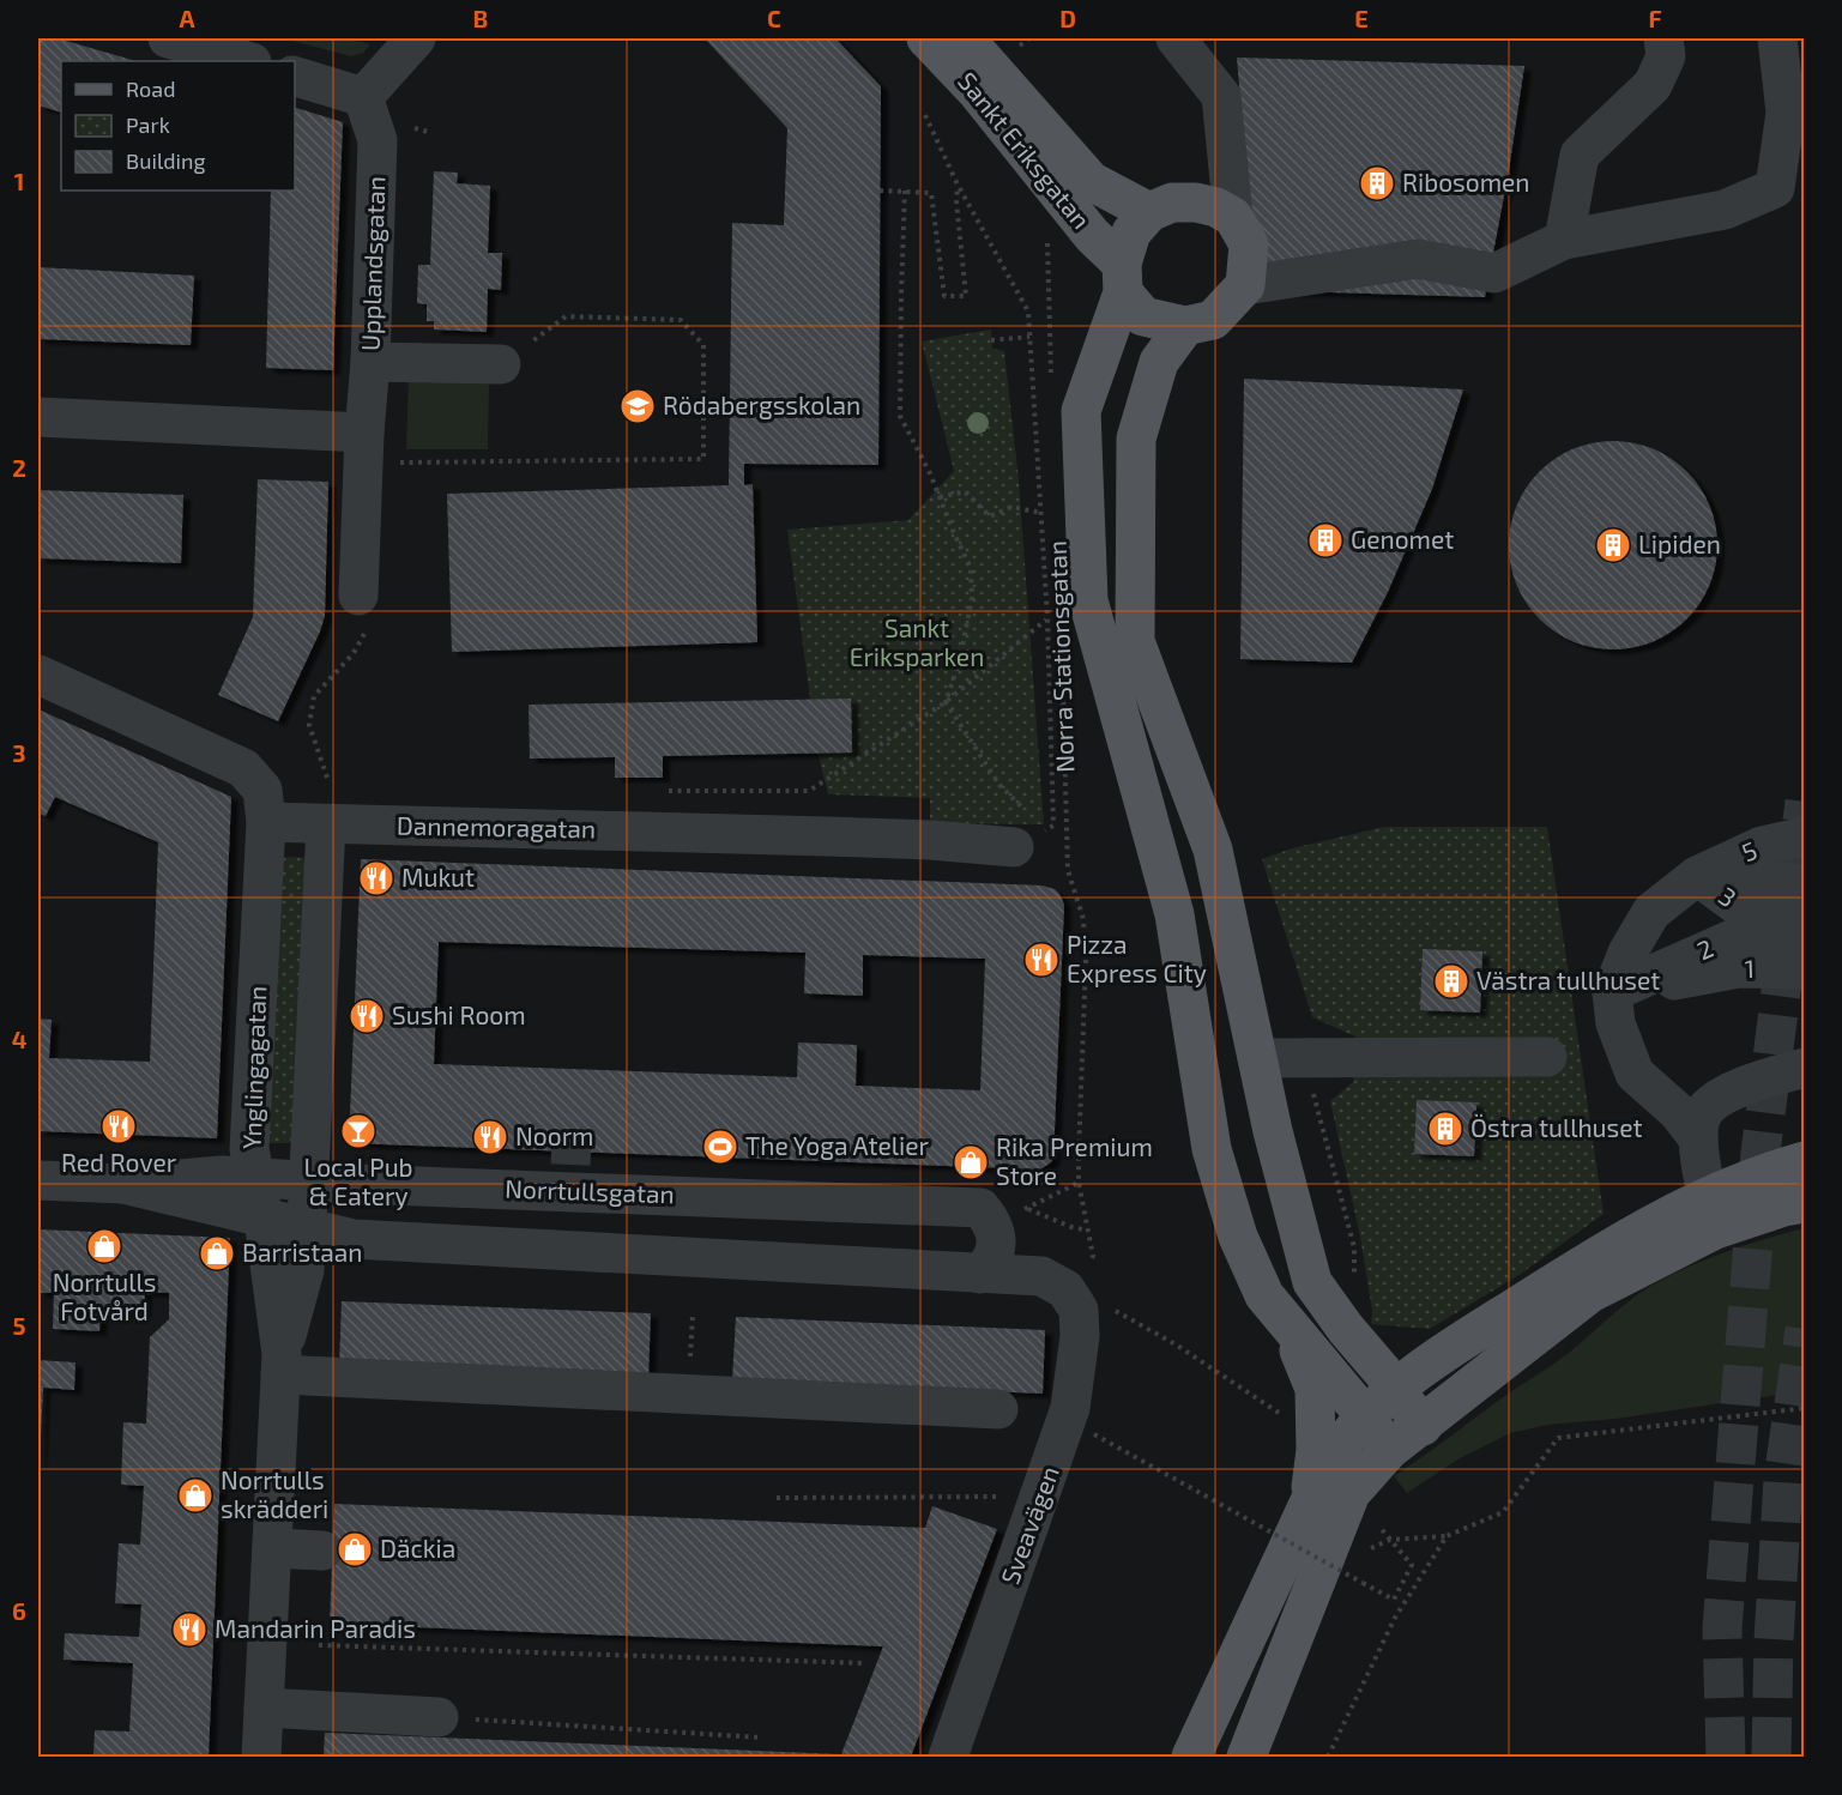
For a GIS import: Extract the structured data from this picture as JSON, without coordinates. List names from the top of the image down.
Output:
{
  "streets": {
    "main road": ["Sankt Eriksgatan", "Norra Stationsgatan"],
    "street": [
      "Upplandsgatan",
      "Dannemoragatan",
      "5",
      "3",
      "2",
      "1",
      "Ynglingagatan",
      "Norrtullsgatan",
      "Sveavägen"
    ]
  },
  "crossings": [
    ["Sankt Eriksgatan", "Norra Stationsgatan"],
    ["Dannemoragatan", "Ynglingagatan"],
    ["5", "3"],
    ["5", "2"],
    ["5", "1"],
    ["2", "1"],
    ["Ynglingagatan", "Norrtullsgatan"],
    ["Norrtullsgatan", "Sveavägen"]
  ],
  "parks": ["Sankt Eriksparken"],
  "places": {
    "building": [
      "Ribosomen",
      "Genomet",
      "Lipiden",
      "Västra tullhuset",
      "Östra tullhuset"
    ],
    "school or university": ["Rödabergsskolan"],
    "restaurant": [
      "Mukut",
      "Pizza Express City",
      "Sushi Room",
      "Red Rover",
      "Noorm",
      "Mandarin Paradis"
    ],
    "bar": ["Local Pub & Eatery"],
    "sports": ["The Yoga Atelier"],
    "shop": [
      "Rika Premium Store",
      "Norrtulls Fotvård",
      "Barristaan",
      "Norrtulls skrädderi",
      "Däckia"
    ]
  },
  "legend": ["Road", "Park", "Building"],
  "grid": {
    "columns": [
      "A",
      "B",
      "C",
      "D",
      "E",
      "F"
    ],
    "rows": [
      "1",
      "2",
      "3",
      "4",
      "5",
      "6"
    ]
  }
}
